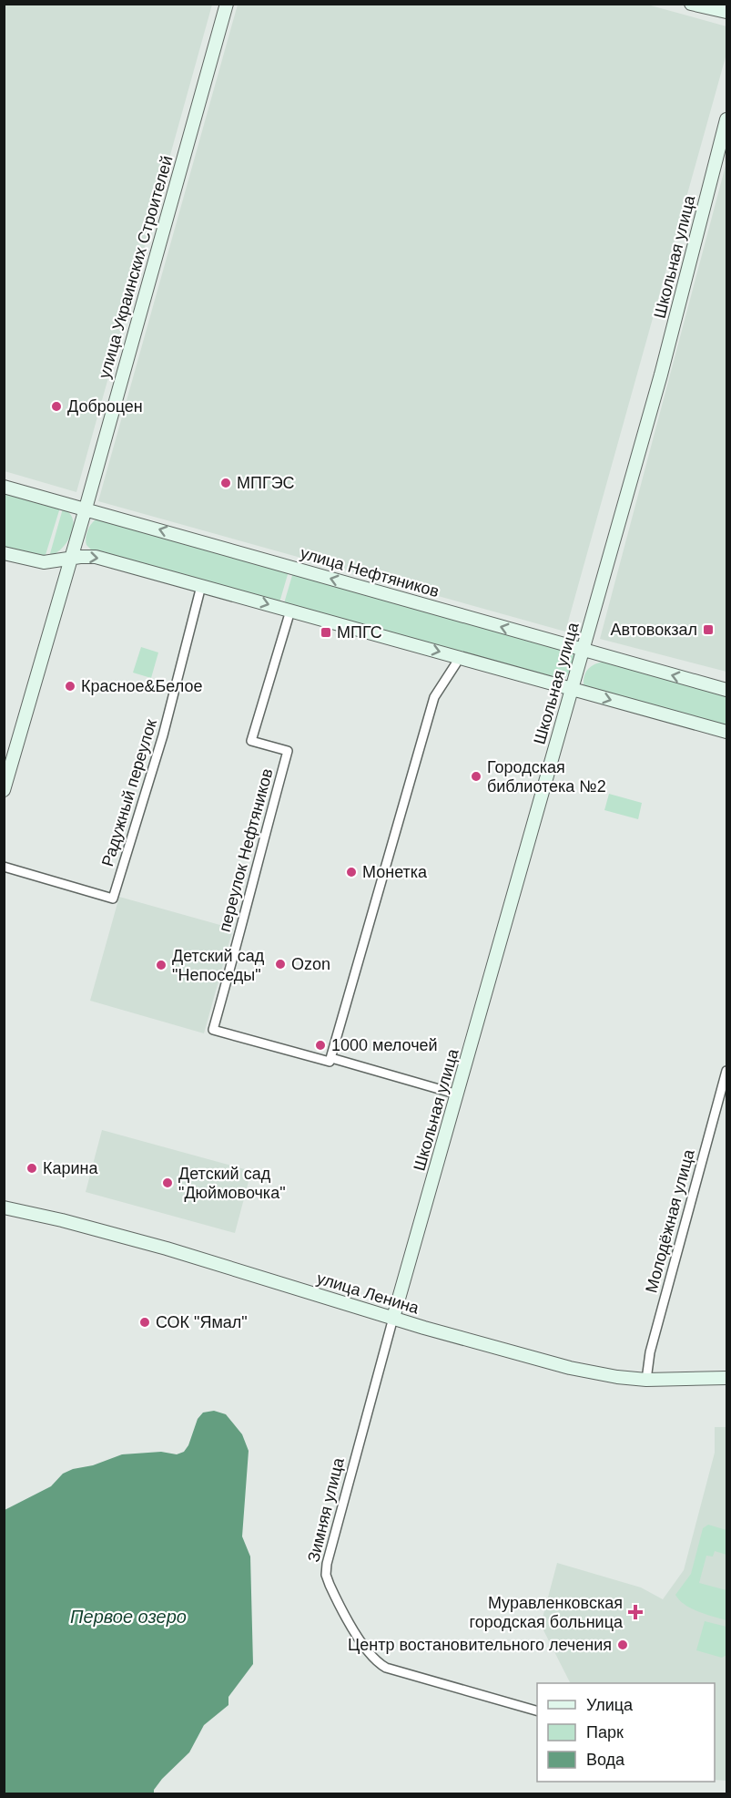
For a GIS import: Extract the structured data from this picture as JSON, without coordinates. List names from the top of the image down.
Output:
{
  "streets": {
    "main road": [
      "Школьная улица",
      "улица Украинских Строителей",
      "улица Нефтяников",
      "улица Ленина"
    ],
    "street": [
      "Радужный переулок",
      "переулок Нефтяников",
      "Молодёжная улица",
      "Зимняя улица"
    ]
  },
  "crossings": [
    ["Школьная улица", "улица Нефтяников"],
    ["Школьная улица", "переулок Нефтяников"],
    ["Школьная улица", "улица Ленина"],
    ["Школьная улица", "Зимняя улица"],
    ["улица Украинских Строителей", "улица Нефтяников"],
    ["Молодёжная улица", "улица Ленина"],
    ["улица Ленина", "Зимняя улица"]
  ],
  "water": ["Первое озеро"],
  "places": {
    "other": [
      "Доброцен",
      "МПГЭС",
      "Красное&Белое",
      "Городская библиотека №2",
      "Монетка",
      "Ozon",
      "Детский сад \"Непоседы\"",
      "1000 мелочей",
      "Карина",
      "Детский сад \"Дюймовочка\"",
      "СОК \"Ямал\"",
      "Центр востановительного лечения"
    ],
    "transit": ["Автовокзал", "МПГС"],
    "health": ["Муравленковская городская больница"]
  },
  "legend": ["Улица", "Парк", "Вода"]
}
